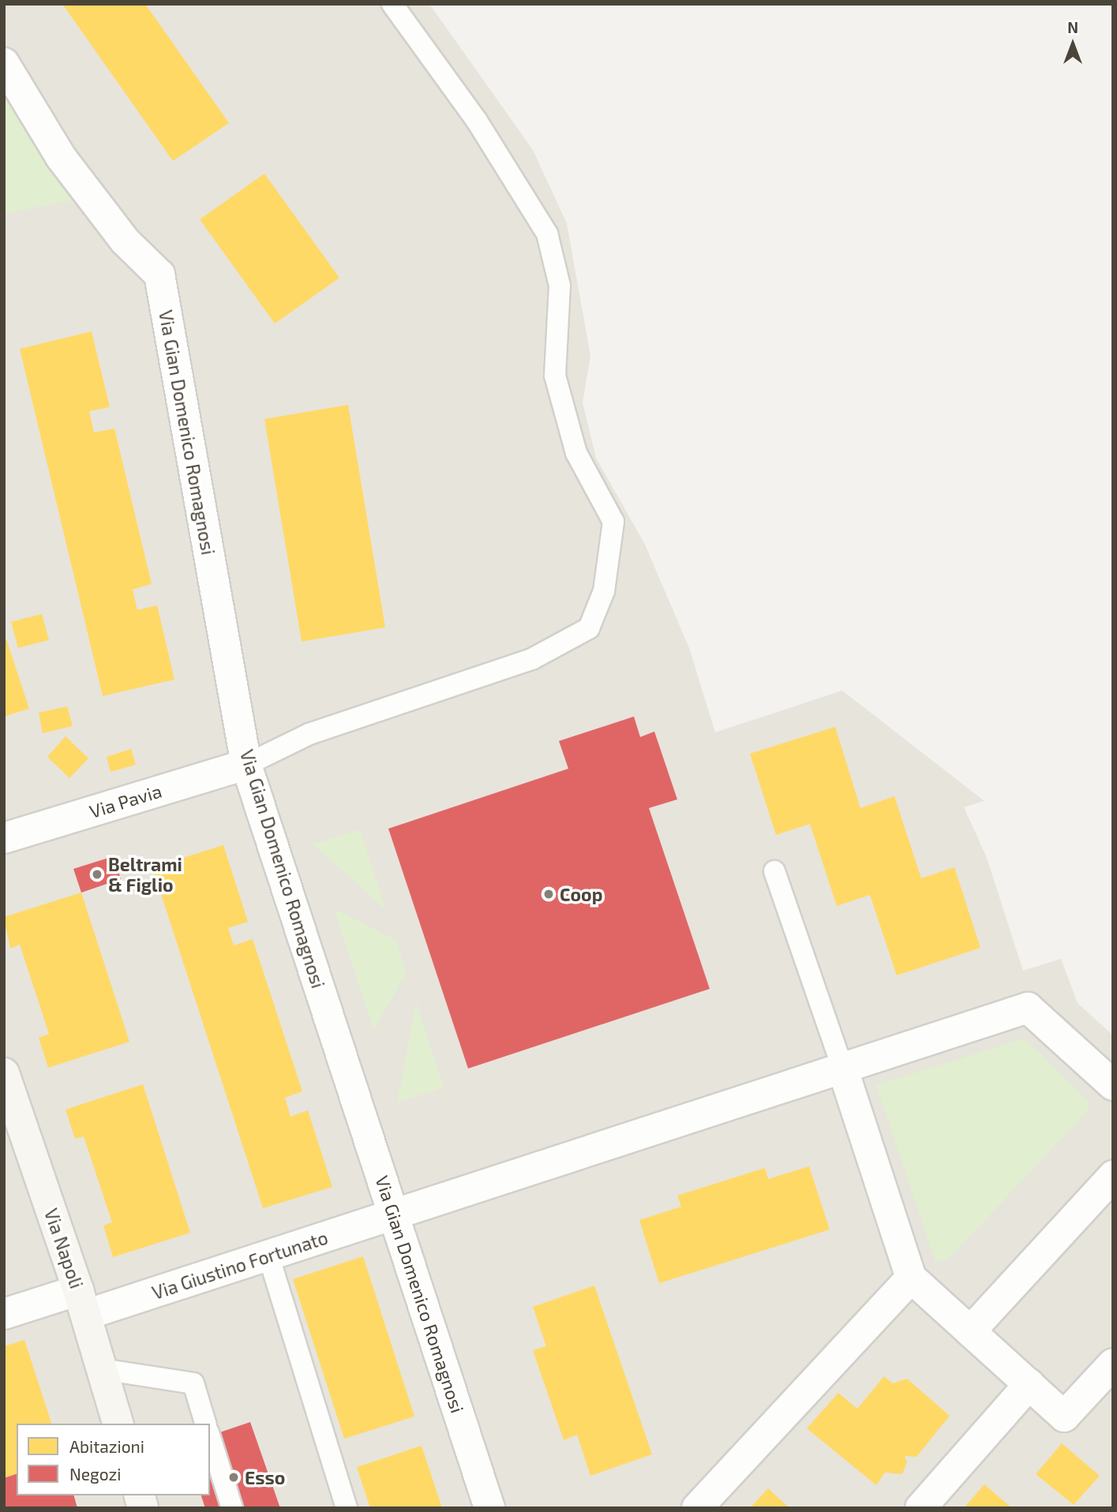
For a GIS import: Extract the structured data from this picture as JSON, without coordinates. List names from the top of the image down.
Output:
{
  "streets": {
    "main road": ["Via Napoli"],
    "street": ["Via Gian Domenico Romagnosi", "Via Pavia", "Via Giustino Fortunato"]
  },
  "crossings": [
    ["Via Gian Domenico Romagnosi", "Via Pavia"],
    ["Via Gian Domenico Romagnosi", "Via Giustino Fortunato"],
    ["Via Napoli", "Via Giustino Fortunato"]
  ],
  "places": ["Beltrami & Figlio", "Coop", "Esso"],
  "legend": ["Abitazioni", "Negozi"],
  "north": "top"
}
